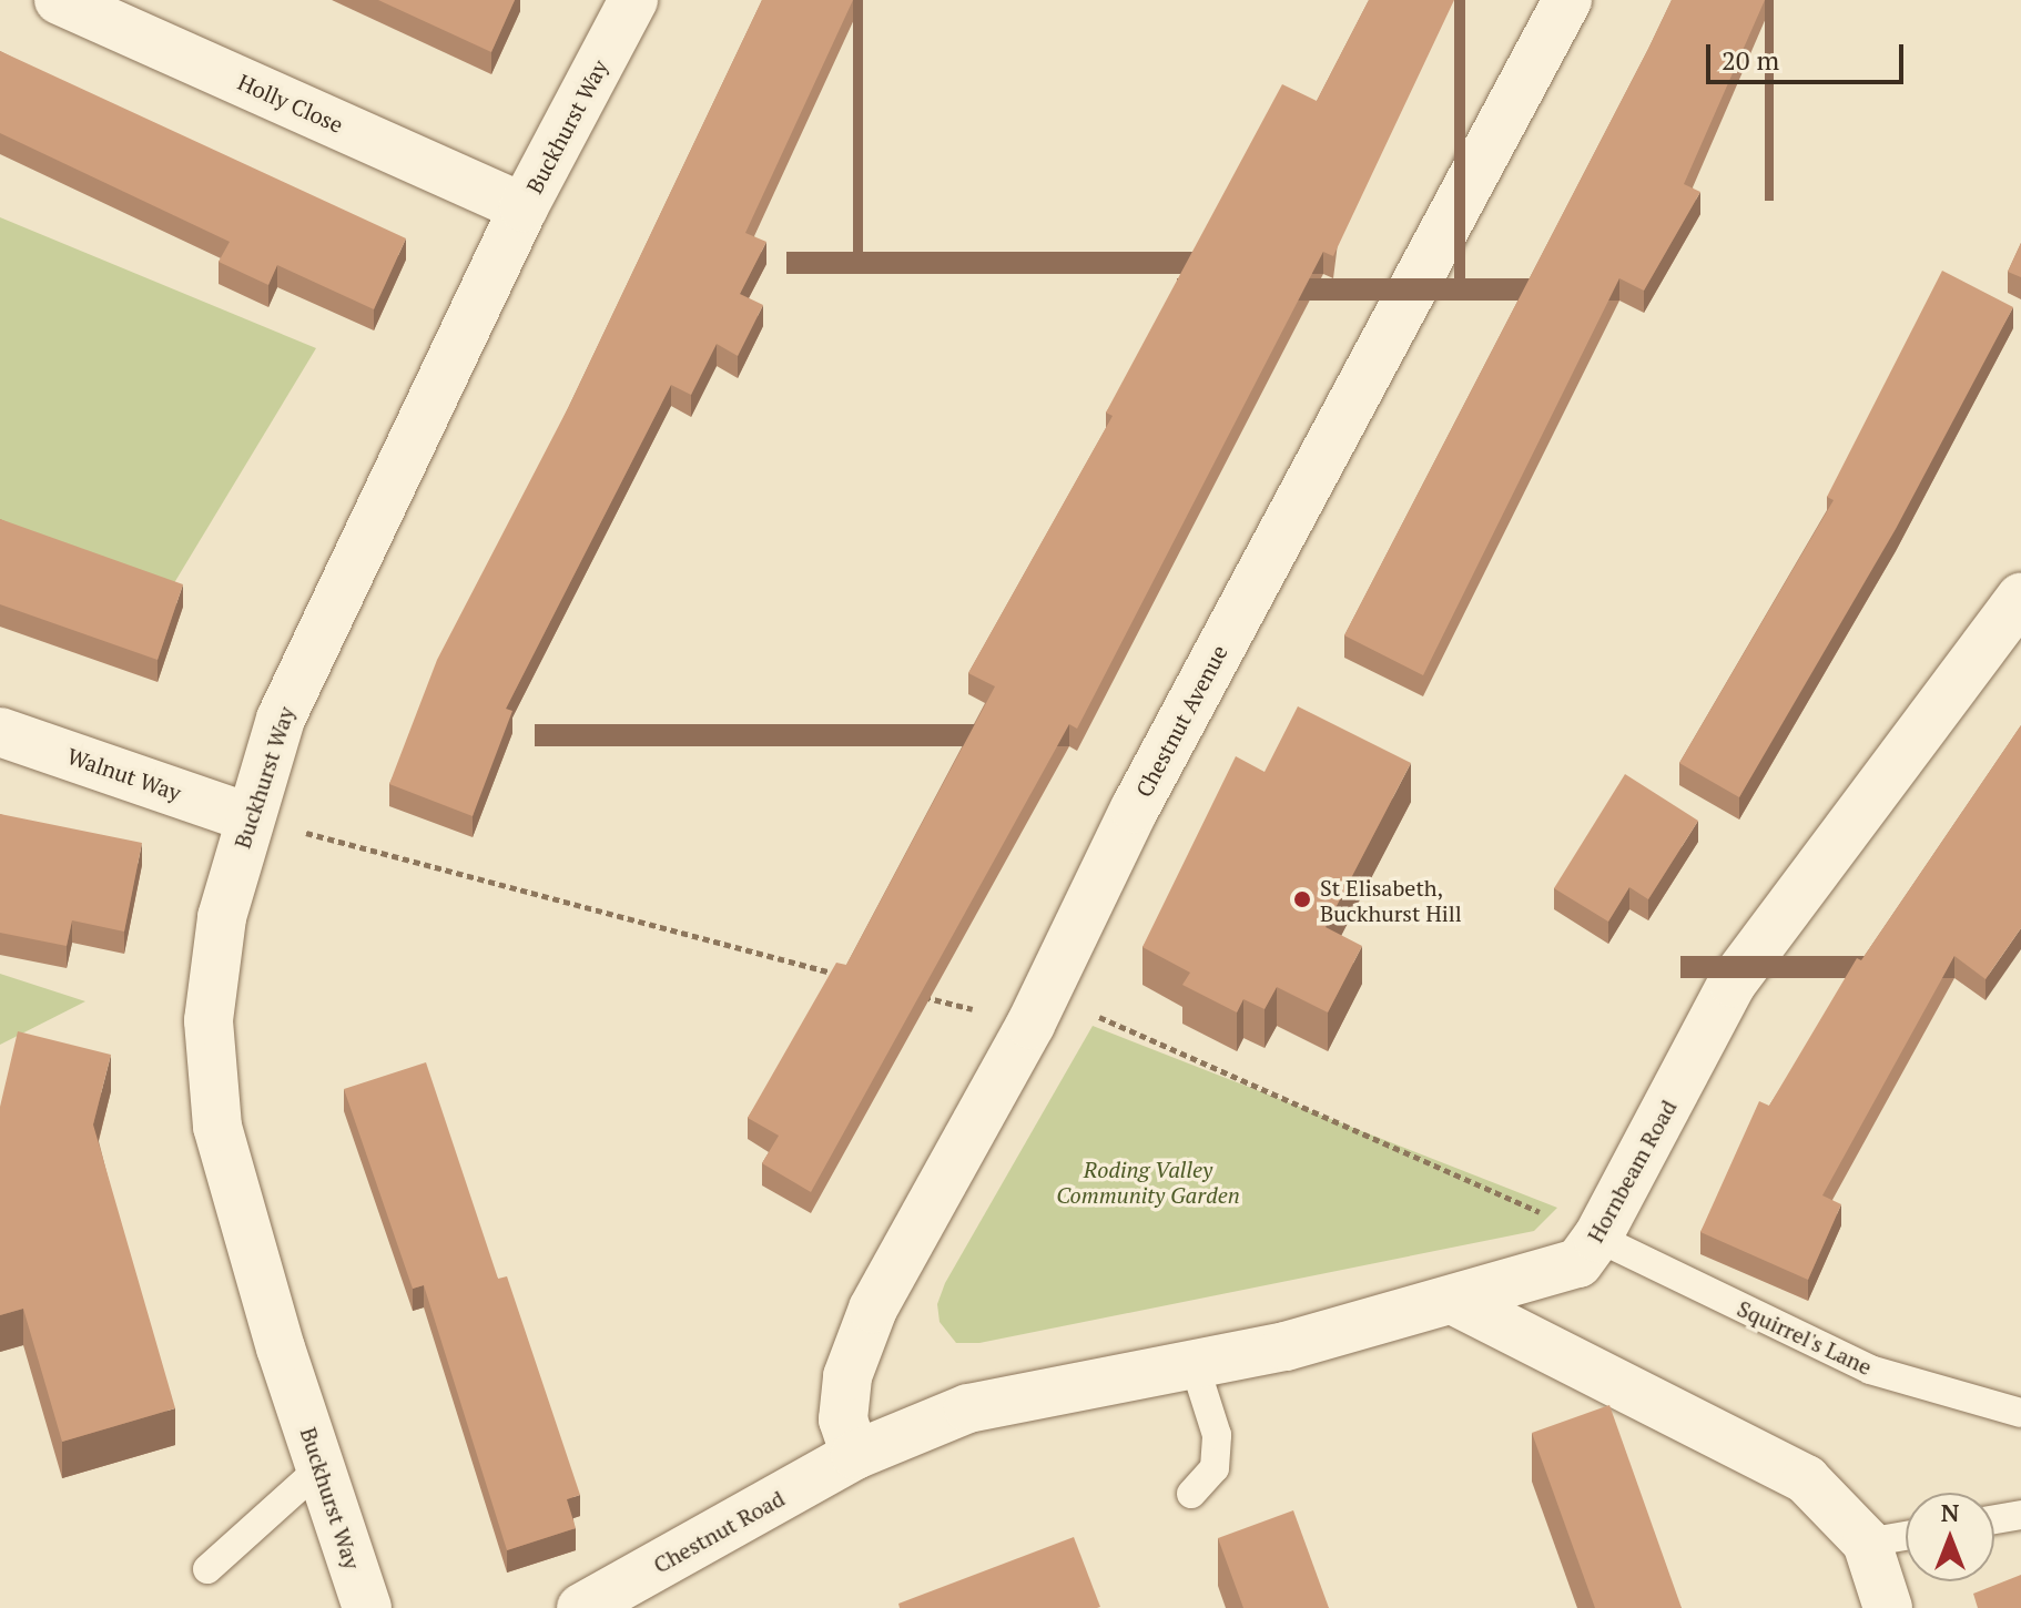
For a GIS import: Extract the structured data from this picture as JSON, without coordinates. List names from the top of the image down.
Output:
{
  "streets": {
    "street": [
      "Holly Close",
      "Buckhurst Way",
      "Chestnut Avenue",
      "Walnut Way",
      "Hornbeam Road",
      "Chestnut Road"
    ],
    "lane": ["Squirrel's Lane"]
  },
  "crossings": [
    ["Holly Close", "Buckhurst Way"],
    ["Buckhurst Way", "Walnut Way"],
    ["Chestnut Avenue", "Hornbeam Road"],
    ["Chestnut Avenue", "Chestnut Road"],
    ["Hornbeam Road", "Squirrel's Lane"],
    ["Hornbeam Road", "Chestnut Road"]
  ],
  "parks": ["Roding Valley Community Garden"],
  "places": ["St Elisabeth, Buckhurst Hill"],
  "scale_bar": "20 m",
  "north": "top"
}
